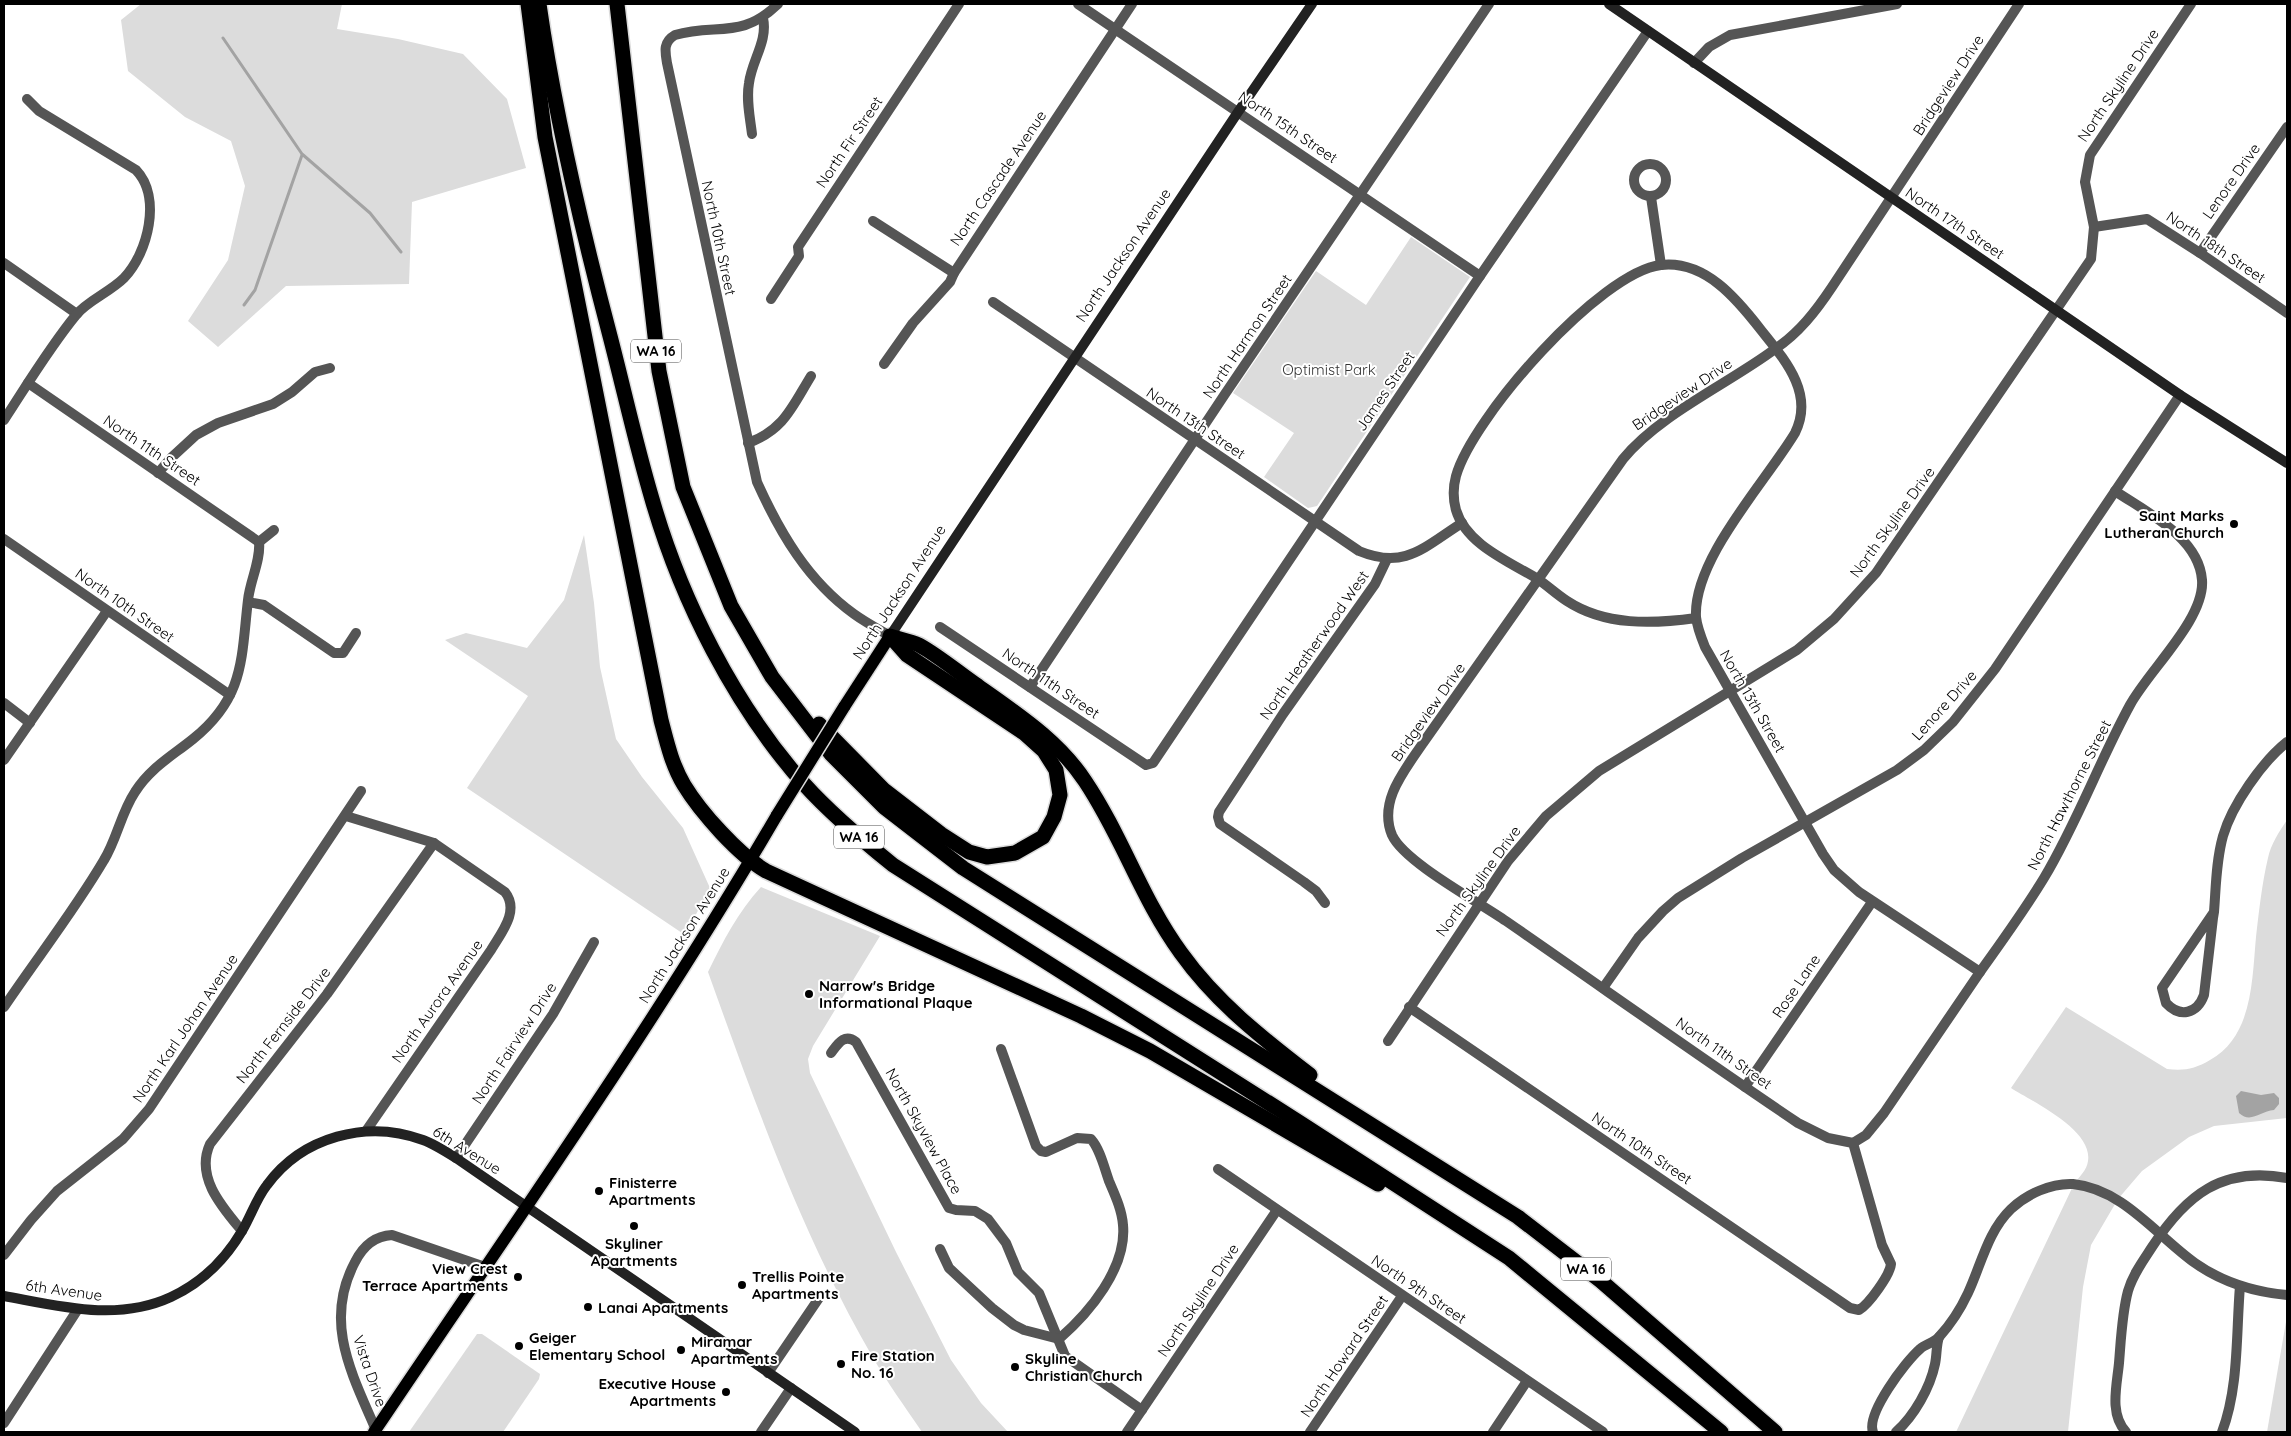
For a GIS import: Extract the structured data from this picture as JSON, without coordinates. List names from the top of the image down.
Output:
{
  "streets": {
    "highway": ["WA 16"],
    "main road": ["North Jackson Avenue"],
    "street": [
      "Bridgeview Drive",
      "North Skyline Drive",
      "North 15th Street",
      "North Fir Street",
      "North Cascade Avenue",
      "Lenore Drive",
      "North 17th Street",
      "North 10th Street",
      "North 18th Street",
      "North Harmon Street",
      "James Street",
      "North 13th Street",
      "North 11th Street",
      "North Heatherwood West",
      "North Hawthorne Street",
      "Rose Lane",
      "North Aurora Avenue",
      "North Fernside Drive",
      "North Karl Johan Avenue",
      "North Fairview Drive",
      "North Skyview Place",
      "6th Avenue",
      "North 9th Street",
      "North Howard Street",
      "Vista Drive"
    ]
  },
  "crossings": [
    ["Bridgeview Drive", "North Skyline Drive"],
    ["Bridgeview Drive", "North 17th Street"],
    ["Bridgeview Drive", "North 11th Street"],
    ["North Skyline Drive", "North 17th Street"],
    ["North Skyline Drive", "North 10th Street"],
    ["North Skyline Drive", "North 18th Street"],
    ["North Skyline Drive", "North 13th Street"],
    ["North Skyline Drive", "North 11th Street"],
    ["North Skyline Drive", "North Skyview Place"],
    ["North Skyline Drive", "North 9th Street"],
    ["North 15th Street", "North Cascade Avenue"],
    ["North 15th Street", "North Jackson Avenue"],
    ["North 15th Street", "North Harmon Street"],
    ["North 15th Street", "James Street"],
    ["Lenore Drive", "North 17th Street"],
    ["Lenore Drive", "North 18th Street"],
    ["Lenore Drive", "North 13th Street"],
    ["Lenore Drive", "North 11th Street"],
    ["Lenore Drive", "North Hawthorne Street"],
    ["North 17th Street", "James Street"],
    ["North 10th Street", "North Jackson Avenue"],
    ["North 10th Street", "North 11th Street"],
    ["North 10th Street", "North Hawthorne Street"],
    ["North Jackson Avenue", "North 13th Street"],
    ["North Jackson Avenue", "6th Avenue"],
    ["North Jackson Avenue", "Vista Drive"],
    ["North Harmon Street", "North 13th Street"],
    ["North Harmon Street", "North 11th Street"],
    ["James Street", "North 13th Street"],
    ["James Street", "North 11th Street"],
    ["North 13th Street", "North Heatherwood West"],
    ["North 13th Street", "North Hawthorne Street"],
    ["North 13th Street", "Rose Lane"],
    ["North 11th Street", "North Hawthorne Street"],
    ["North 11th Street", "Rose Lane"],
    ["North Aurora Avenue", "North Fernside Drive"],
    ["North Aurora Avenue", "6th Avenue"],
    ["North Fernside Drive", "6th Avenue"],
    ["North Fairview Drive", "6th Avenue"],
    ["North 9th Street", "North Howard Street"]
  ],
  "parks": ["Optimist Park"],
  "places": [
    "Saint Marks Lutheran Church",
    "Narrow's Bridge Informational Plaque",
    "Finisterre Apartments",
    "Skyliner Apartments",
    "View Crest Terrace Apartments",
    "Trellis Pointe Apartments",
    "Lanai Apartments",
    "Geiger Elementary School",
    "Miramar Apartments",
    "Fire Station No. 16",
    "Skyline Christian Church",
    "Executive House Apartments"
  ]
}
